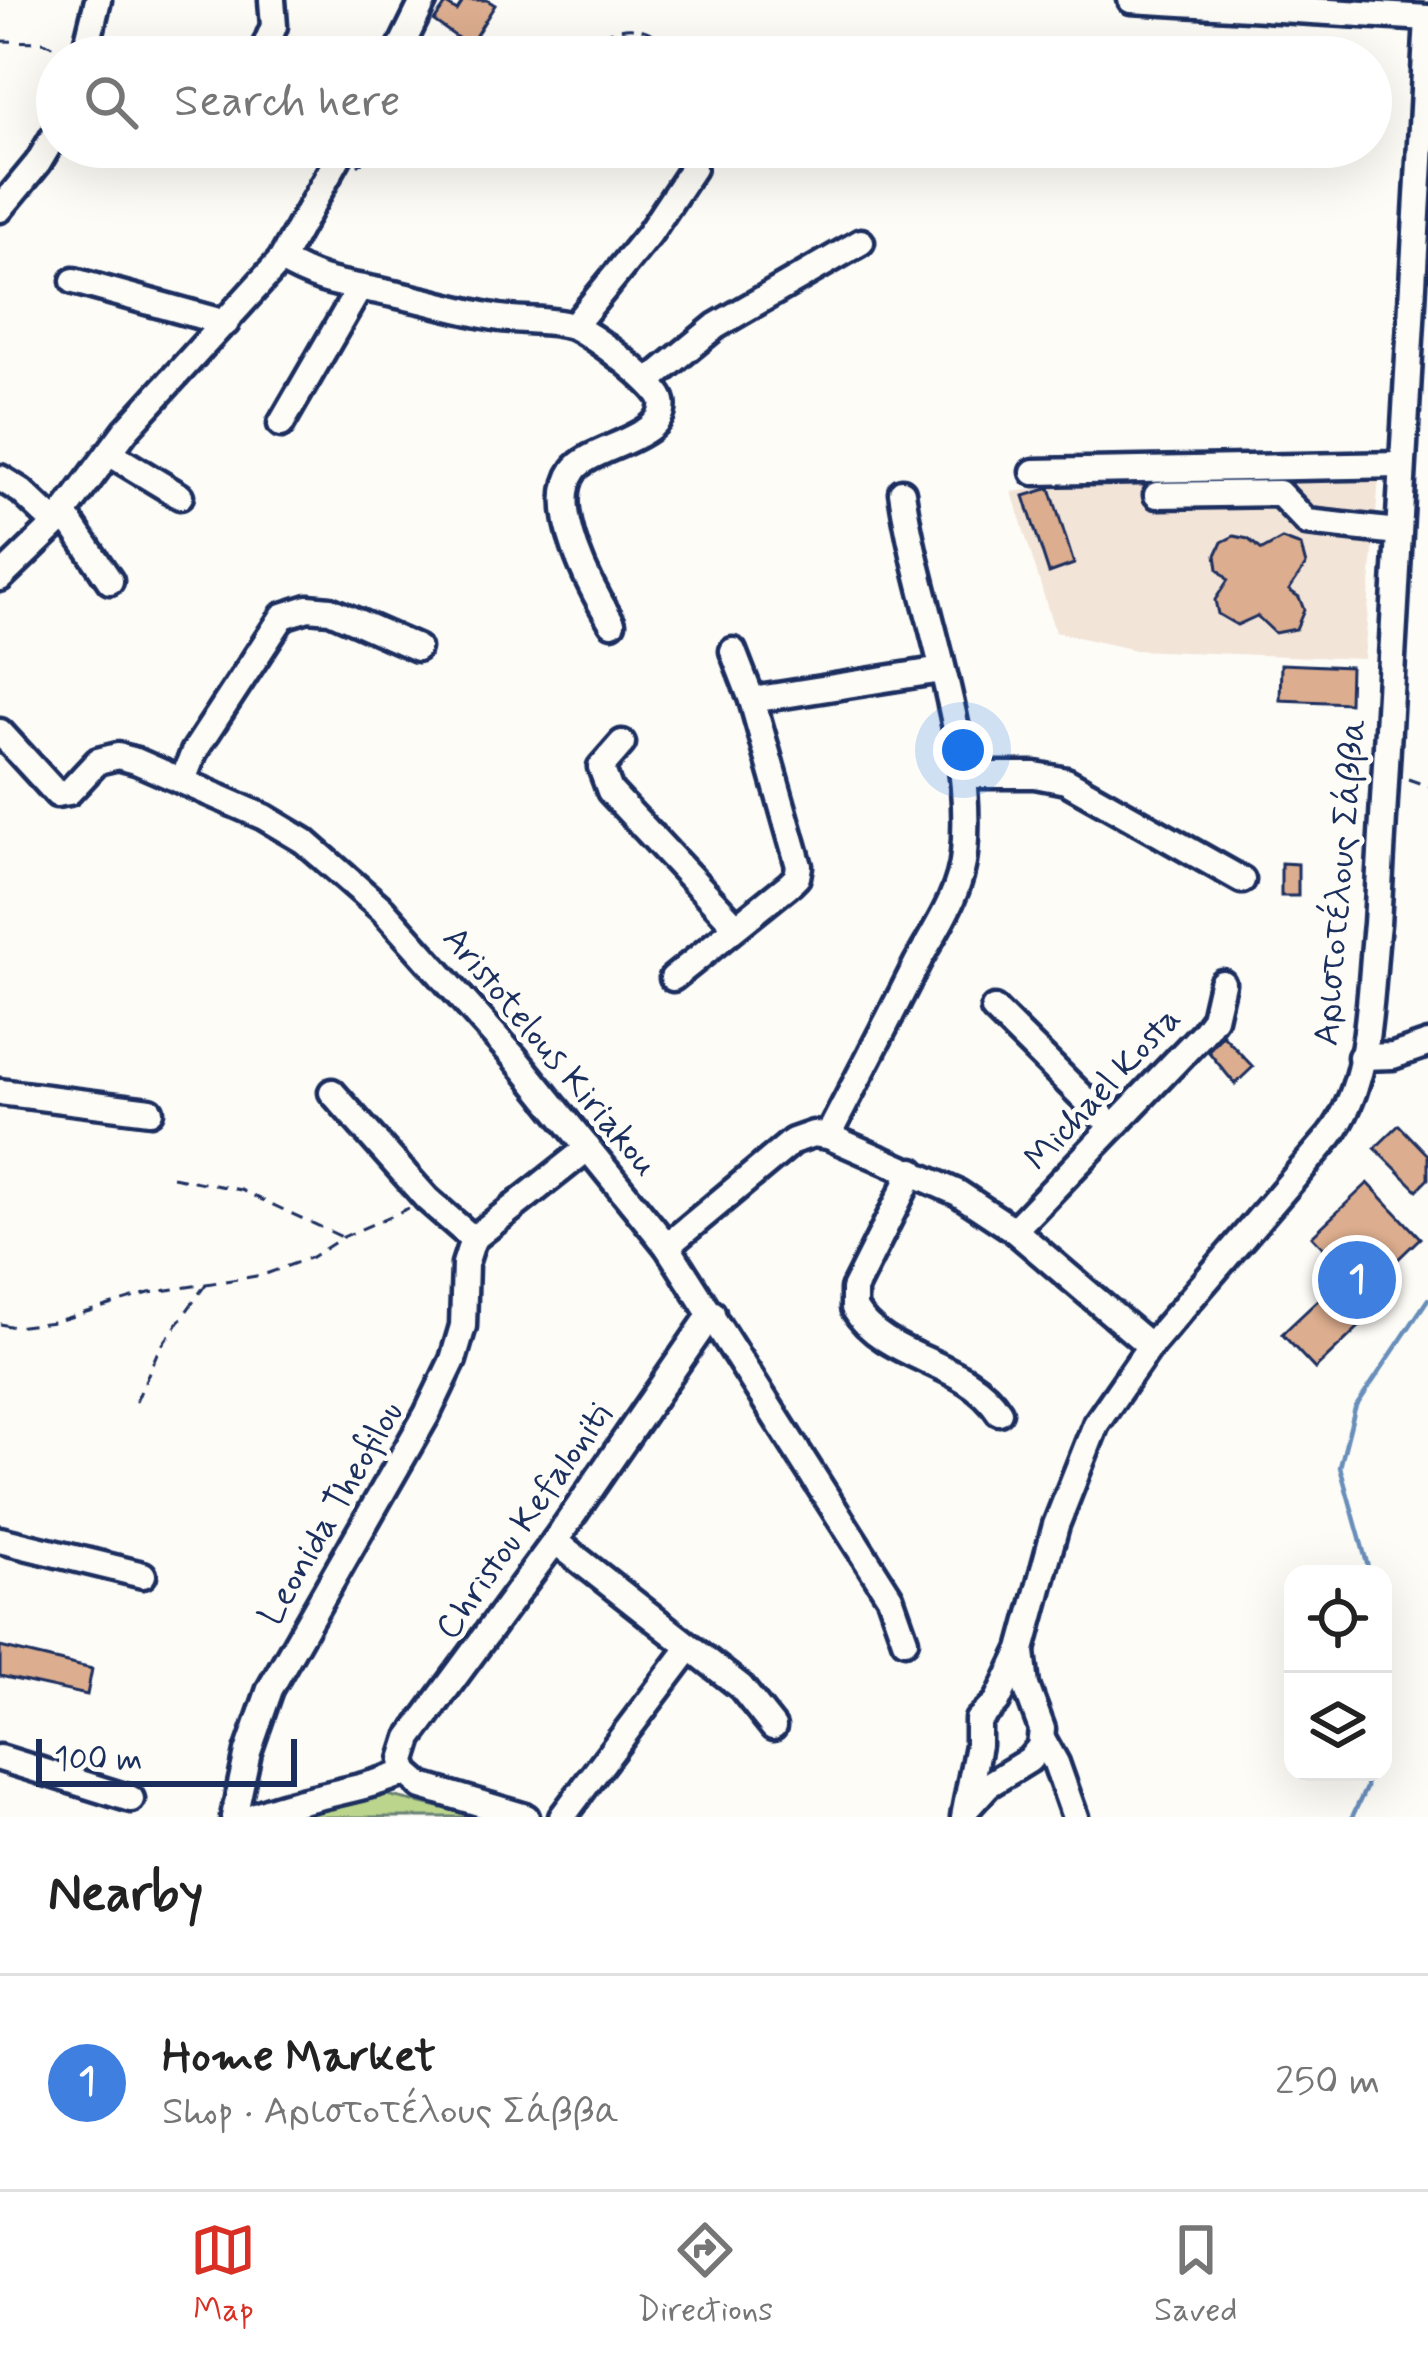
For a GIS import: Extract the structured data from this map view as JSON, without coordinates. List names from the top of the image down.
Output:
{
  "streets": {
    "street": [
      "Αριστοτέλους Σάββα",
      "Aristotelous Kiriakou",
      "Michael Kosta",
      "Leonida Theofilou",
      "Christou Kefaloniti"
    ]
  },
  "crossings": [
    ["Aristotelous Kiriakou", "Christou Kefaloniti"]
  ],
  "scale_bar": "100 m",
  "page": {
    "search": "Search here",
    "pins": "1",
    "scale": "100 m",
    "heading": "Nearby",
    "list": [
      {
        "mark": "1",
        "name": "Home Market",
        "note": "Shop · Αριστοτέλους Σάββα",
        "value": "250 m"
      }
    ],
    "nav": ["Map", "Directions", "Saved"]
  }
}
